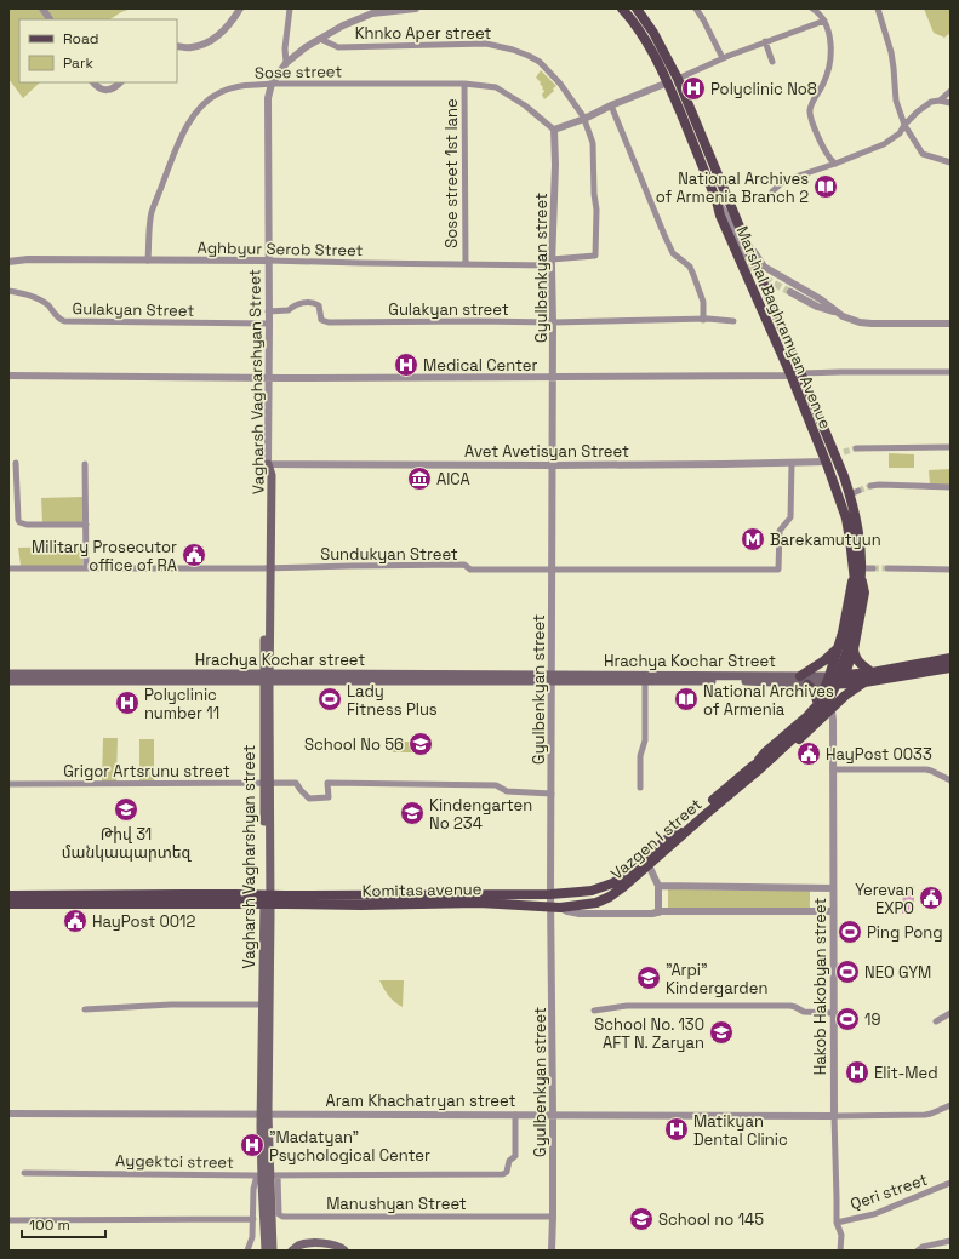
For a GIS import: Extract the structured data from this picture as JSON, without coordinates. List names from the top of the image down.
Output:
{
  "streets": {
    "main road": [
      "Marshal Baghramyan Avenue",
      "Vagharsh Vagharshyan Street",
      "Hrachya Kochar street",
      "Hrachya Kochar Street",
      "Vazgen I street",
      "Vagharsh Vagharshyan street",
      "Komitas avenue"
    ],
    "street": [
      "Khnko Aper street",
      "Sose street",
      "Sose street 1st lane",
      "Aghbyur Serob Street",
      "Gyulbenkyan street",
      "Gulakyan Street",
      "Gulakyan street",
      "Avet Avetisyan Street",
      "Sundukyan Street",
      "Grigor Artsrunu street",
      "Hakob Hakobyan street",
      "Aram Khachatryan street",
      "Aygektci street",
      "Qeri street",
      "Manushyan Street"
    ]
  },
  "crossings": [
    ["Khnko Aper street", "Aghbyur Serob Street"],
    ["Khnko Aper street", "Gyulbenkyan street"],
    ["Sose street", "Sose street 1st lane"],
    ["Sose street", "Aghbyur Serob Street"],
    ["Sose street", "Gyulbenkyan street"],
    ["Sose street", "Vagharsh Vagharshyan Street"],
    ["Sose street 1st lane", "Aghbyur Serob Street"],
    ["Aghbyur Serob Street", "Gyulbenkyan street"],
    ["Aghbyur Serob Street", "Vagharsh Vagharshyan Street"],
    ["Gyulbenkyan street", "Gulakyan street"],
    ["Gyulbenkyan street", "Avet Avetisyan Street"],
    ["Gyulbenkyan street", "Sundukyan Street"],
    ["Gyulbenkyan street", "Hrachya Kochar street"],
    ["Gyulbenkyan street", "Hrachya Kochar Street"],
    ["Gyulbenkyan street", "Grigor Artsrunu street"],
    ["Gyulbenkyan street", "Vazgen I street"],
    ["Gyulbenkyan street", "Komitas avenue"],
    ["Gyulbenkyan street", "Aram Khachatryan street"],
    ["Gyulbenkyan street", "Manushyan Street"],
    ["Gulakyan Street", "Vagharsh Vagharshyan Street"],
    ["Gulakyan street", "Vagharsh Vagharshyan Street"],
    ["Marshal Baghramyan Avenue", "Avet Avetisyan Street"],
    ["Marshal Baghramyan Avenue", "Hrachya Kochar Street"],
    ["Marshal Baghramyan Avenue", "Vazgen I street"],
    ["Vagharsh Vagharshyan Street", "Avet Avetisyan Street"],
    ["Vagharsh Vagharshyan Street", "Sundukyan Street"],
    ["Vagharsh Vagharshyan Street", "Hrachya Kochar street"],
    ["Vagharsh Vagharshyan Street", "Vagharsh Vagharshyan street"],
    ["Avet Avetisyan Street", "Sundukyan Street"],
    ["Hrachya Kochar street", "Hrachya Kochar Street"],
    ["Hrachya Kochar street", "Vagharsh Vagharshyan street"],
    ["Hrachya Kochar Street", "Vazgen I street"],
    ["Grigor Artsrunu street", "Vagharsh Vagharshyan street"],
    ["Vazgen I street", "Komitas avenue"],
    ["Vagharsh Vagharshyan street", "Komitas avenue"],
    ["Vagharsh Vagharshyan street", "Aram Khachatryan street"],
    ["Vagharsh Vagharshyan street", "Aygektci street"],
    ["Vagharsh Vagharshyan street", "Manushyan Street"],
    ["Komitas avenue", "Hakob Hakobyan street"],
    ["Hakob Hakobyan street", "Aram Khachatryan street"],
    ["Hakob Hakobyan street", "Qeri street"],
    ["Aram Khachatryan street", "Aygektci street"],
    ["Aygektci street", "Manushyan Street"]
  ],
  "places": {
    "hospital": [
      "Polyclinic No8",
      "Medical Center",
      "Polyclinic number 11",
      "Elit-Med",
      "Matikyan Dental Clinic",
      "\"Madatyan\" Psychological Center"
    ],
    "library": ["National Archives of Armenia Branch 2", "National Archives of Armenia"],
    "museum": ["AICA"],
    "metro station": ["Barekamutyun"],
    "public building": [
      "Military Prosecutor office of RA",
      "HayPost 0033",
      "Yerevan EXPO",
      "HayPost 0012"
    ],
    "sports": [
      "Lady Fitness Plus",
      "Ping Pong",
      "NEO GYM",
      "19"
    ],
    "school or university": [
      "School No 56",
      "Թիվ 31 մանկապարտեզ",
      "Kindengarten No 234",
      "\"Arpi\" Kindergarden",
      "School No. 130 AFT N. Zaryan",
      "School no 145"
    ]
  },
  "legend": ["Road", "Park"],
  "scale_bar": "100 m"
}
